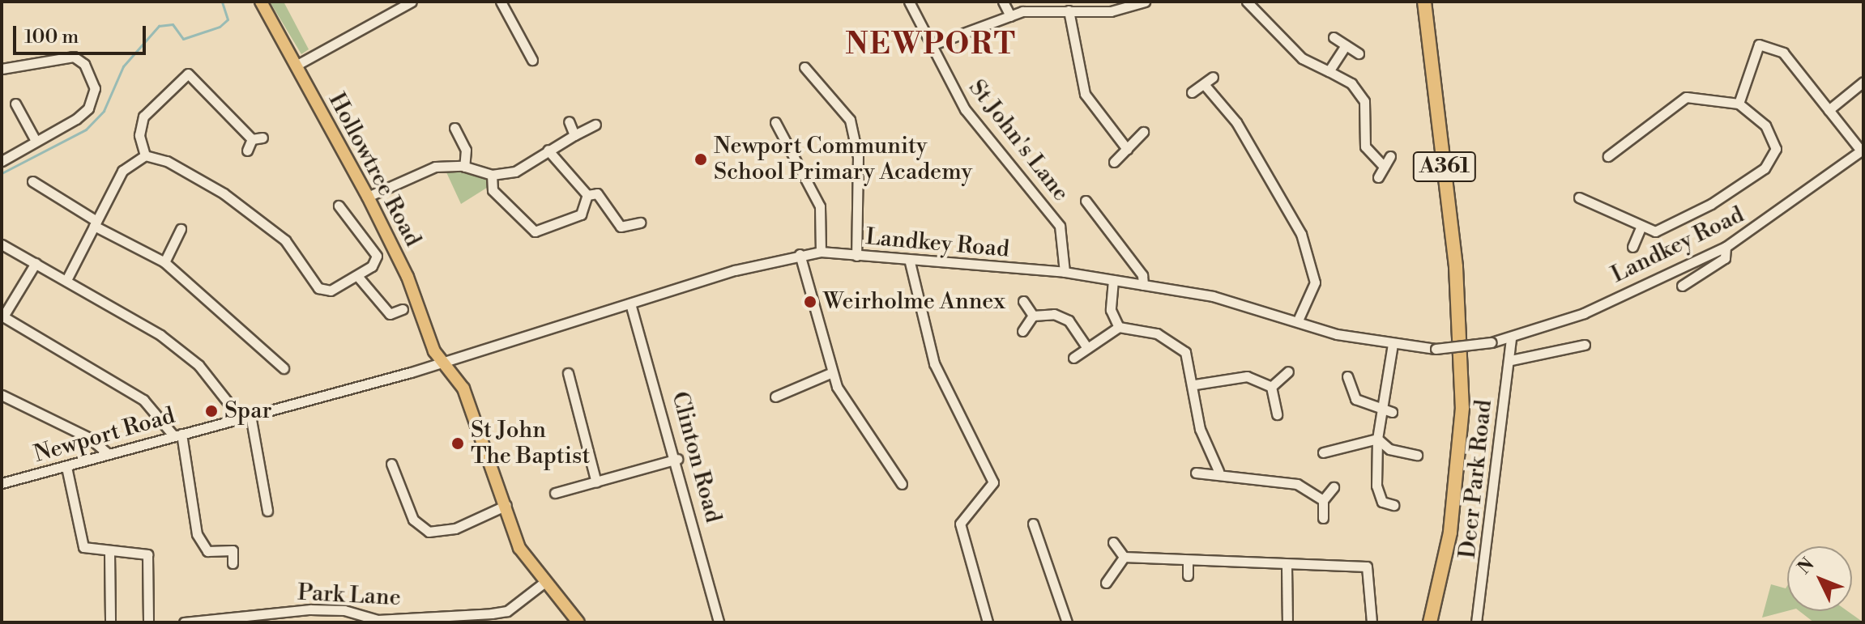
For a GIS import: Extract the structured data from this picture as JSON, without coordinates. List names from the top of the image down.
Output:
{
  "streets": {
    "highway": ["A361"],
    "main road": ["Hollowtree Road"],
    "street": [
      "St John's Lane",
      "Landkey Road",
      "Newport Road",
      "Clinton Road",
      "Deer Park Road",
      "Park Lane"
    ]
  },
  "crossings": [
    ["St John's Lane", "Landkey Road"],
    ["Hollowtree Road", "Landkey Road"],
    ["Hollowtree Road", "Newport Road"],
    ["Hollowtree Road", "Park Lane"],
    ["Landkey Road", "Newport Road"],
    ["Landkey Road", "Clinton Road"],
    ["Landkey Road", "Deer Park Road"]
  ],
  "districts": ["NEWPORT"],
  "places": [
    "Newport Community School Primary Academy",
    "Weirholme Annex",
    "Spar",
    "St John The Baptist"
  ],
  "scale_bar": "100 m",
  "north": "top left"
}
